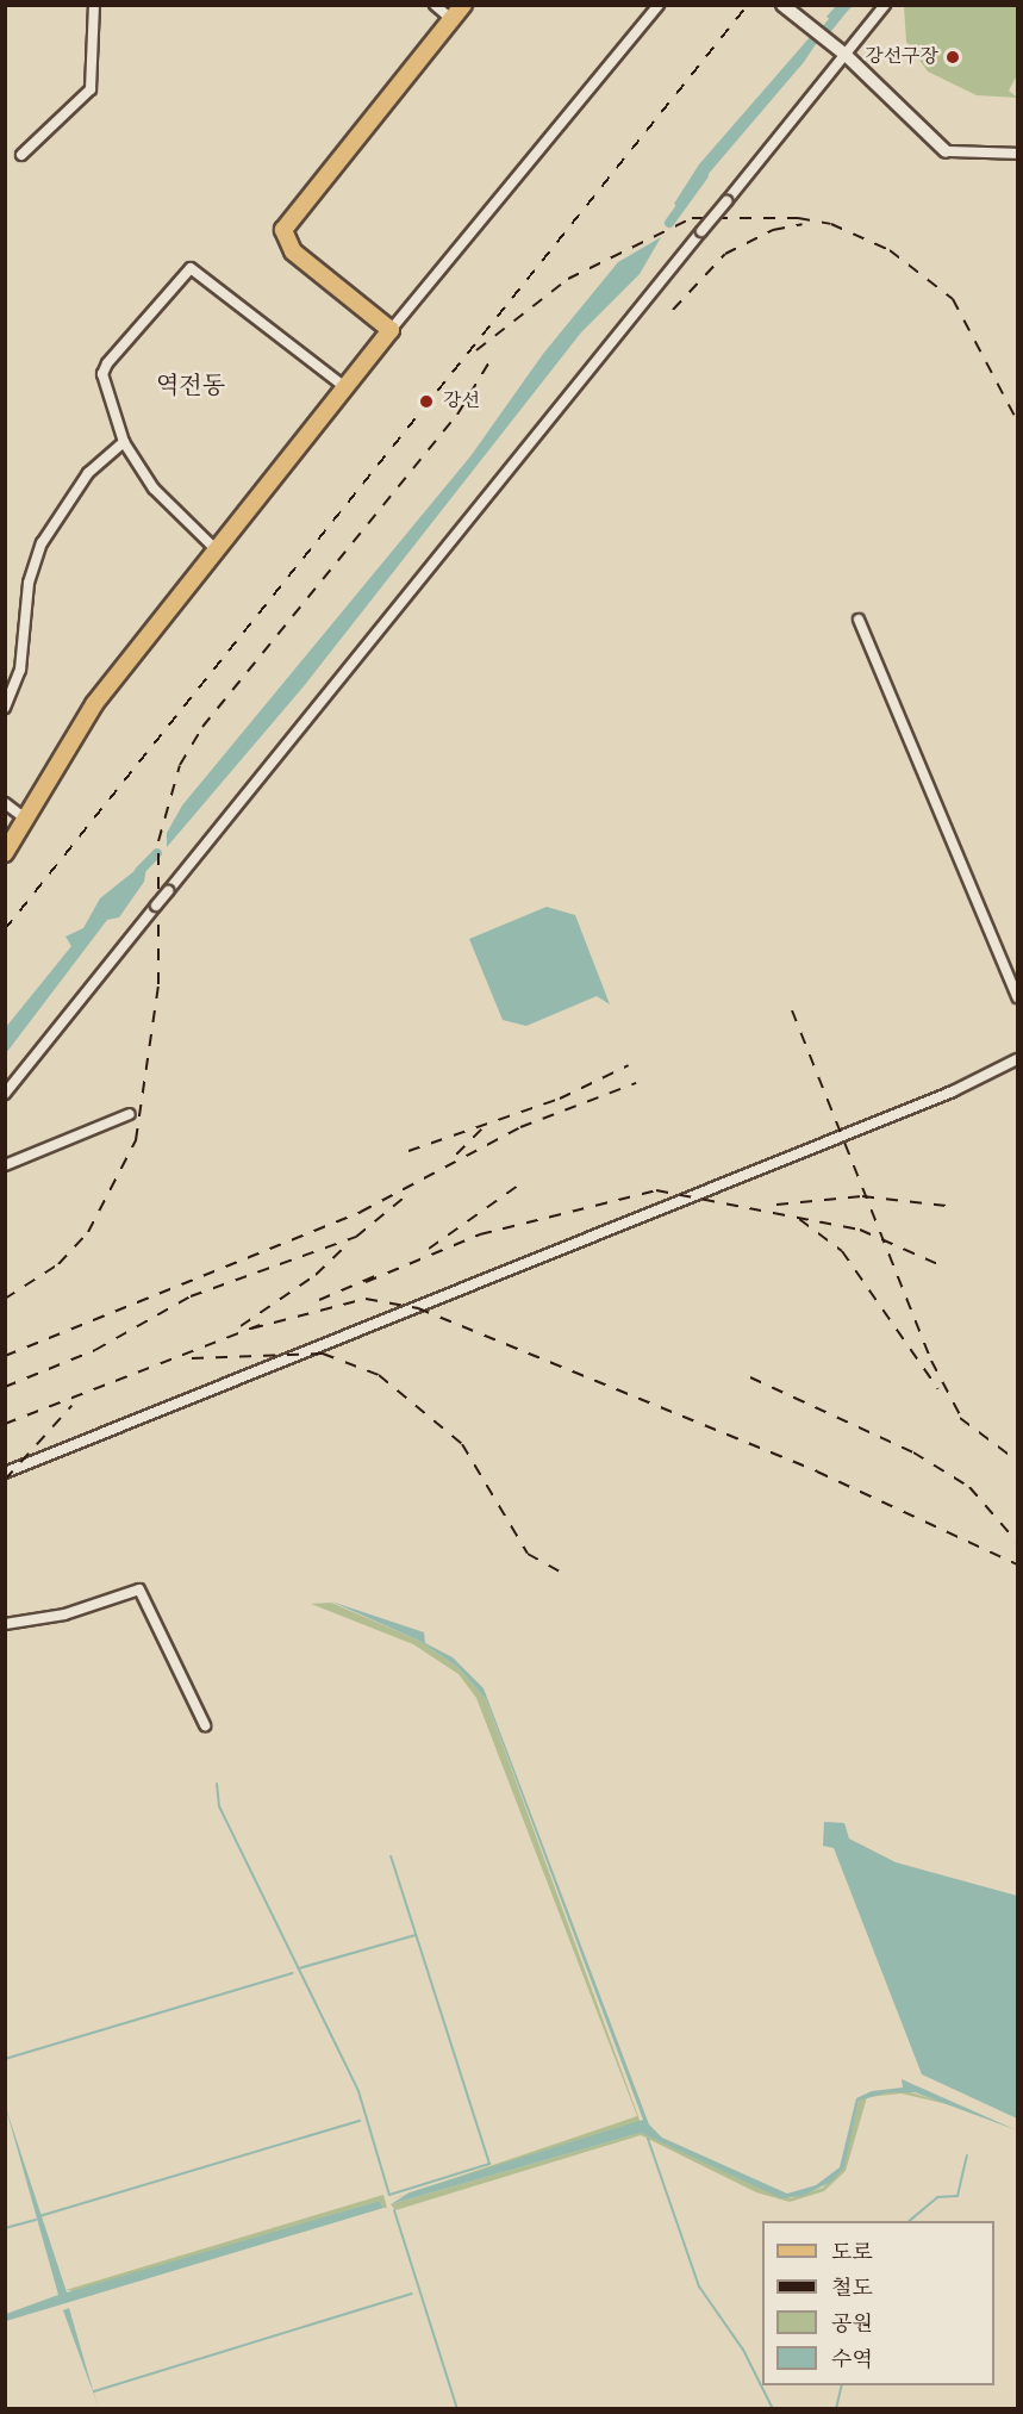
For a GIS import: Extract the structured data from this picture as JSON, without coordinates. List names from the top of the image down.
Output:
{
  "districts": ["역전동"],
  "places": ["강선구장", "강선"],
  "legend": [
    "도로",
    "철도",
    "공원",
    "수역"
  ]
}
